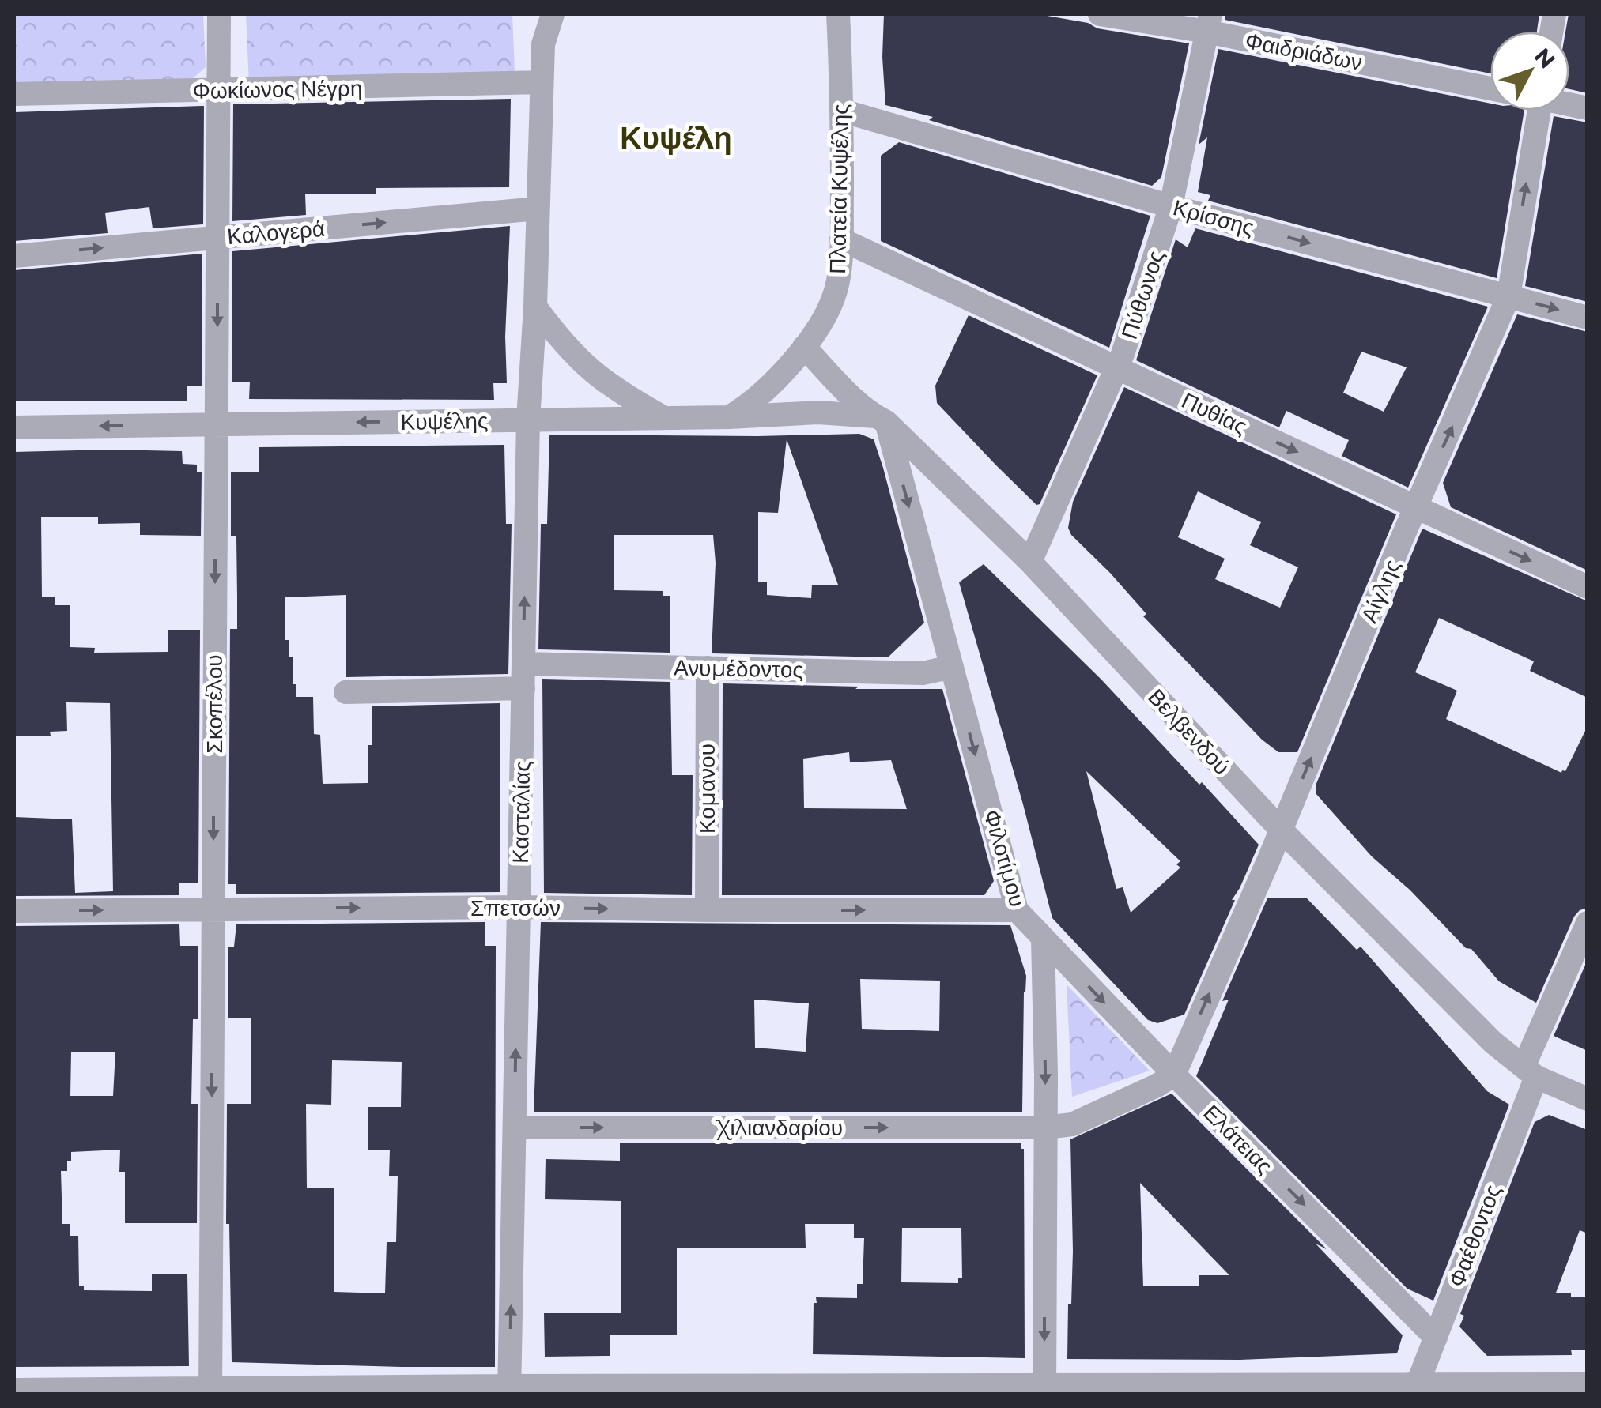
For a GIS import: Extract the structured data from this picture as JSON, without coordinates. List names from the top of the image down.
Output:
{
  "streets": {
    "street": [
      "Φαιδριάδων",
      "Φωκίωνος Νέγρη",
      "Πλατεία Κυψέλης",
      "Κρίσσης",
      "Καλογερά",
      "Πύθωνος",
      "Πυθίας",
      "Κυψέλης",
      "Αίγλης",
      "Ανυμέδοντος",
      "Σκοπέλου",
      "Βελβενδού",
      "Κομανου",
      "Κασταλίας",
      "Φιλοτίμου",
      "Σπετσών",
      "Χιλιανδαρίου",
      "Ελάτειας",
      "Φαέθοντος"
    ]
  },
  "crossings": [
    ["Φαιδριάδων", "Πύθωνος"],
    ["Φωκίωνος Νέγρη", "Σκοπέλου"],
    ["Πλατεία Κυψέλης", "Κρίσσης"],
    ["Πλατεία Κυψέλης", "Πυθίας"],
    ["Πλατεία Κυψέλης", "Κυψέλης"],
    ["Πλατεία Κυψέλης", "Βελβενδού"],
    ["Κρίσσης", "Πύθωνος"],
    ["Κρίσσης", "Αίγλης"],
    ["Καλογερά", "Σκοπέλου"],
    ["Πύθωνος", "Πυθίας"],
    ["Πύθωνος", "Βελβενδού"],
    ["Πυθίας", "Αίγλης"],
    ["Κυψέλης", "Σκοπέλου"],
    ["Κυψέλης", "Βελβενδού"],
    ["Κυψέλης", "Κασταλίας"],
    ["Κυψέλης", "Φιλοτίμου"],
    ["Αίγλης", "Βελβενδού"],
    ["Αίγλης", "Χιλιανδαρίου"],
    ["Αίγλης", "Ελάτειας"],
    ["Ανυμέδοντος", "Κομανου"],
    ["Ανυμέδοντος", "Κασταλίας"],
    ["Ανυμέδοντος", "Φιλοτίμου"],
    ["Σκοπέλου", "Σπετσών"],
    ["Βελβενδού", "Φιλοτίμου"],
    ["Βελβενδού", "Φαέθοντος"],
    ["Κομανου", "Σπετσών"],
    ["Κασταλίας", "Σπετσών"],
    ["Κασταλίας", "Χιλιανδαρίου"],
    ["Φιλοτίμου", "Σπετσών"],
    ["Φιλοτίμου", "Ελάτειας"],
    ["Χιλιανδαρίου", "Ελάτειας"],
    ["Ελάτειας", "Φαέθοντος"]
  ],
  "one_way": [
    "Κρίσσης",
    "Καλογερά",
    "Πυθίας",
    "Κυψέλης",
    "Αίγλης",
    "Σκοπέλου",
    "Κασταλίας",
    "Φιλοτίμου",
    "Σπετσών",
    "Χιλιανδαρίου",
    "Ελάτειας"
  ],
  "districts": ["Κυψέλη"],
  "north": "top right"
}
